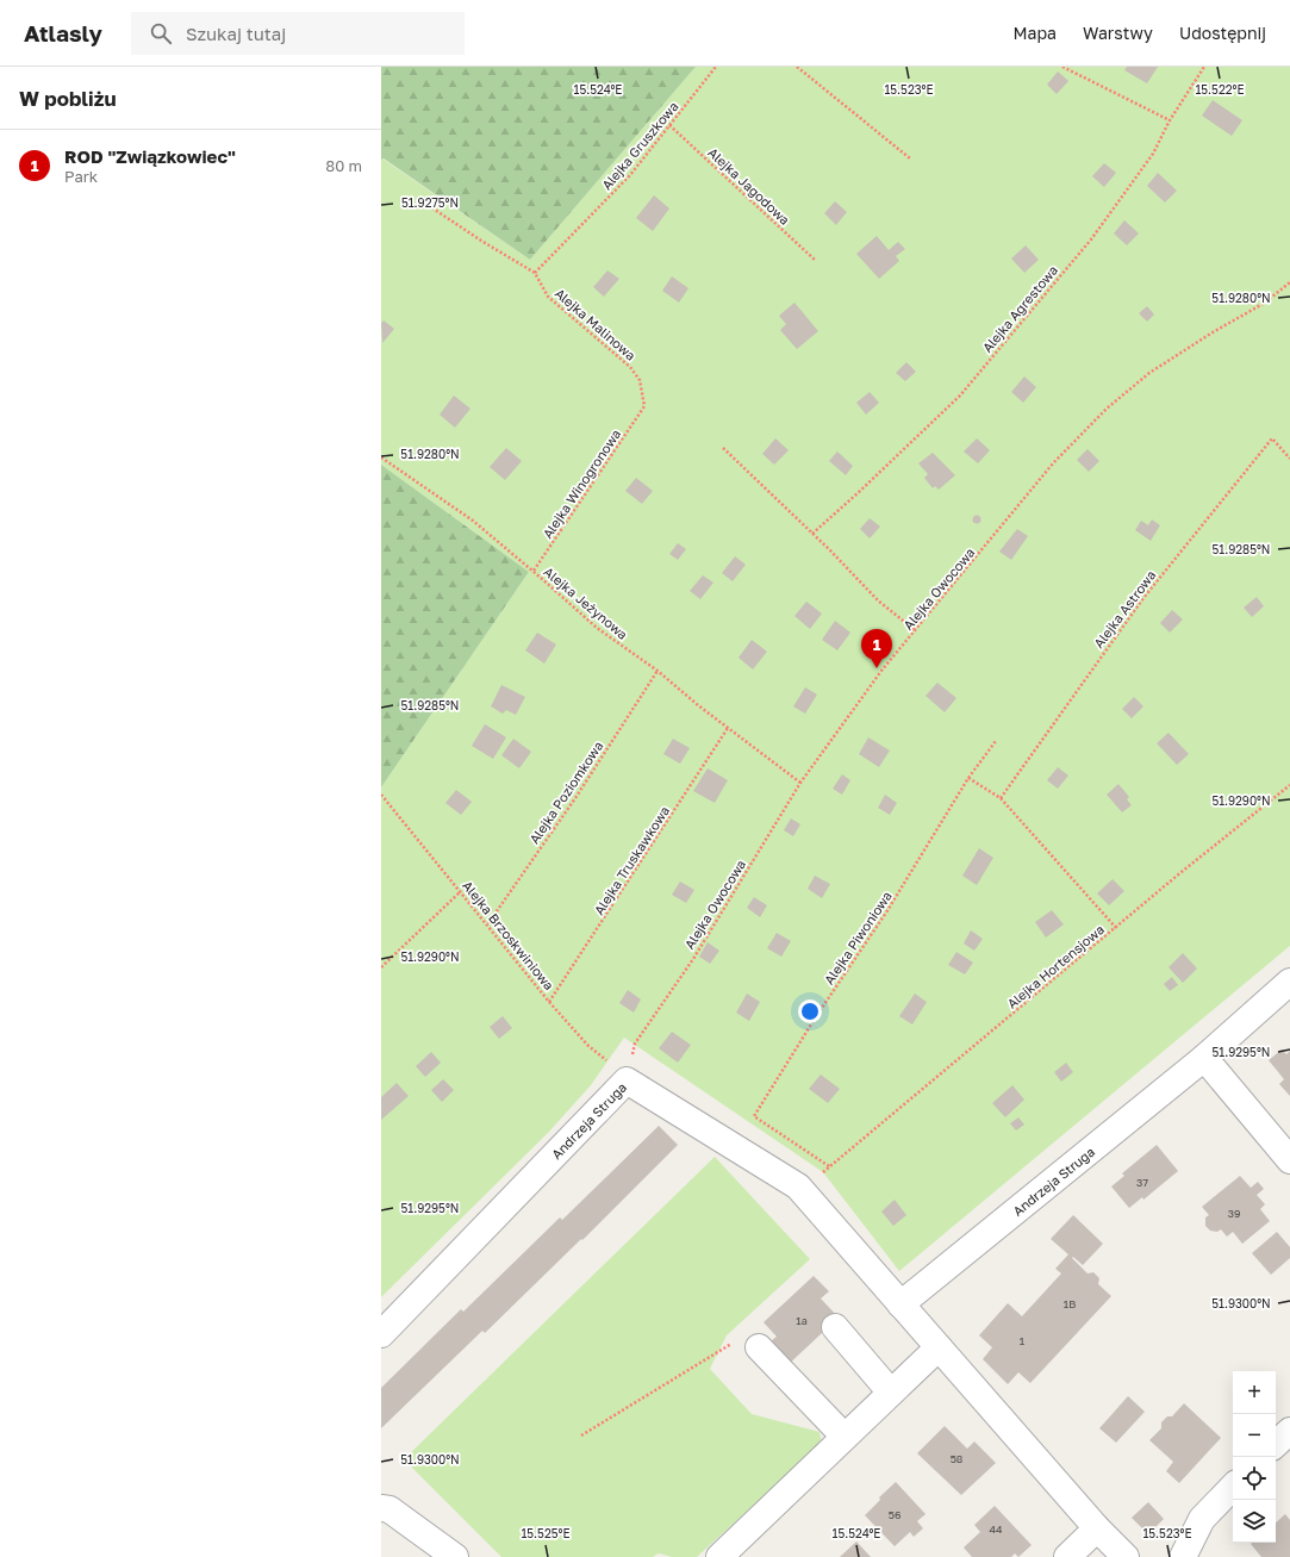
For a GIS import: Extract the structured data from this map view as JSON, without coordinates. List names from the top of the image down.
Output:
{
  "streets": {
    "street": ["Andrzeja Struga"],
    "path": [
      "Alejka Gruszkowa",
      "Alejka Jagodowa",
      "Alejka Agrestowa",
      "Alejka Malinowa",
      "Alejka Winogronowa",
      "Alejka Owocowa",
      "Alejka Jeżynowa",
      "Alejka Astrowa",
      "Alejka Poziomkowa",
      "Alejka Truskawkowa",
      "Alejka Brzoskwiniowa",
      "Alejka Piwoniowa",
      "Alejka Hortensjowa"
    ]
  },
  "crossings": [
    ["Alejka Gruszkowa", "Alejka Jagodowa"],
    ["Alejka Gruszkowa", "Alejka Malinowa"],
    ["Alejka Malinowa", "Alejka Winogronowa"],
    ["Alejka Winogronowa", "Alejka Jeżynowa"],
    ["Alejka Owocowa", "Alejka Jeżynowa"],
    ["Alejka Owocowa", "Alejka Brzoskwiniowa"],
    ["Alejka Owocowa", "Andrzeja Struga"],
    ["Alejka Jeżynowa", "Alejka Poziomkowa"],
    ["Alejka Jeżynowa", "Alejka Truskawkowa"],
    ["Alejka Poziomkowa", "Alejka Brzoskwiniowa"],
    ["Alejka Truskawkowa", "Alejka Brzoskwiniowa"],
    ["Alejka Brzoskwiniowa", "Andrzeja Struga"]
  ],
  "house_numbers": [
    "37",
    "39",
    "1B",
    "1a",
    "1",
    "58",
    "56",
    "44"
  ],
  "page": {
    "header": "Atlasly",
    "search": "Szukaj tutaj",
    "nav": ["Mapa", "Warstwy", "Udostępnij"],
    "heading": "W pobliżu",
    "list": [
      {
        "mark": "1",
        "name": "ROD \"Związkowiec\"",
        "note": "Park",
        "value": "80 m"
      }
    ],
    "pins": "1",
    "map_buttons": ["+", "−"]
  },
  "coordinates": [
    "15.524°E",
    "15.523°E",
    "15.522°E",
    "51.9275°N",
    "51.9280°N",
    "51.9285°N",
    "51.9290°N",
    "51.9295°N",
    "51.9300°N",
    "15.525°E"
  ]
}
